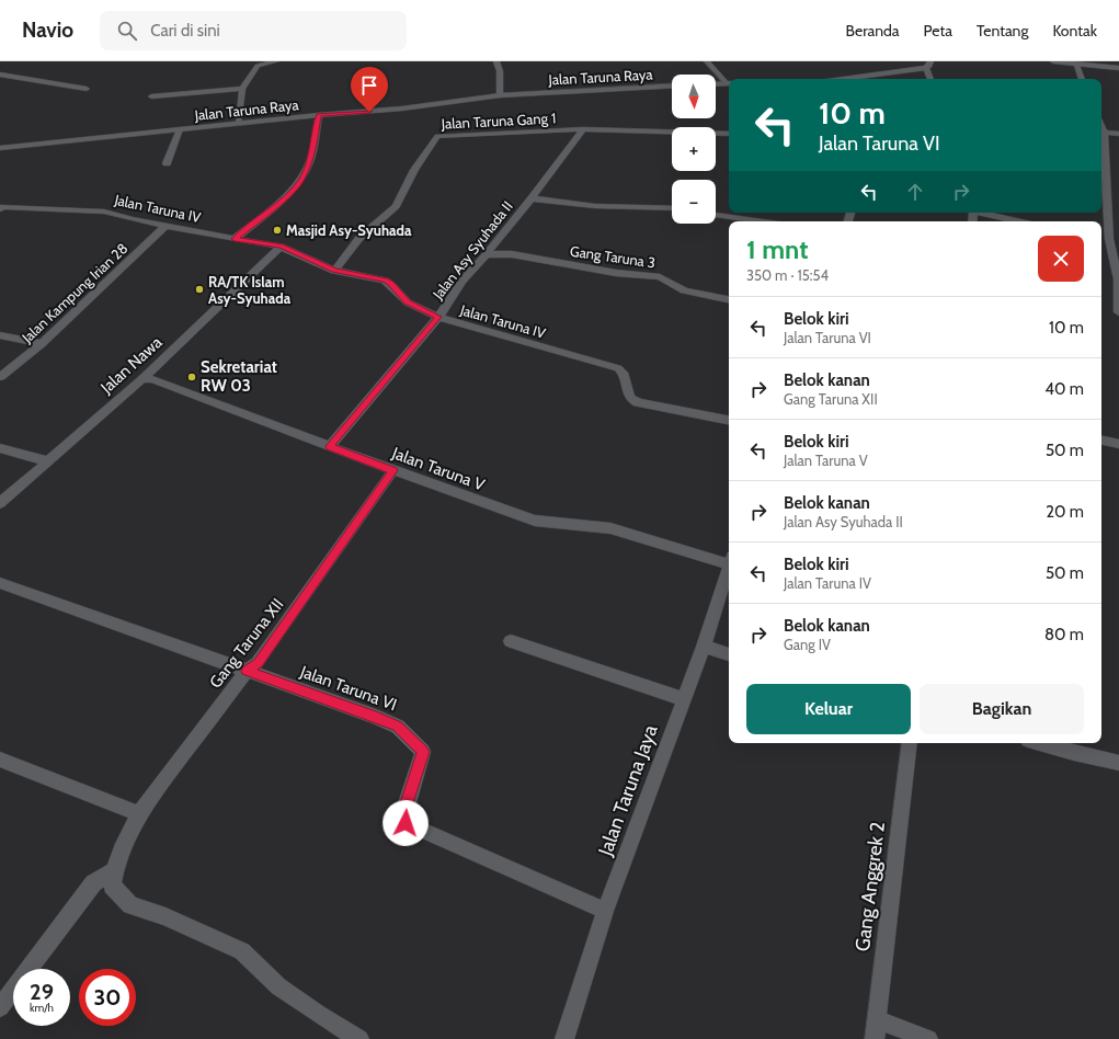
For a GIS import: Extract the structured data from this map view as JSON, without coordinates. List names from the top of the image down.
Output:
{
  "streets": {
    "street": [
      "Jalan Taruna Raya",
      "Jalan Taruna Gang 1",
      "Jalan Taruna IV",
      "Jalan Asy Syuhada II",
      "Gang Taruna 3",
      "Jalan Kampung Irian 28",
      "Jalan Nawa",
      "Jalan Taruna V",
      "Gang Taruna XII",
      "Jalan Taruna VI",
      "Jalan Taruna Jaya",
      "Gang Anggrek 2"
    ]
  },
  "crossings": [
    ["Jalan Taruna Gang 1", "Jalan Taruna IV"],
    ["Jalan Taruna Gang 1", "Jalan Asy Syuhada II"],
    ["Jalan Taruna IV", "Jalan Asy Syuhada II"],
    ["Jalan Taruna IV", "Jalan Kampung Irian 28"],
    ["Jalan Taruna IV", "Jalan Nawa"],
    ["Jalan Asy Syuhada II", "Gang Taruna 3"],
    ["Jalan Asy Syuhada II", "Jalan Taruna V"],
    ["Jalan Nawa", "Jalan Taruna V"],
    ["Jalan Taruna V", "Gang Taruna XII"],
    ["Gang Taruna XII", "Jalan Taruna VI"],
    ["Jalan Taruna VI", "Jalan Taruna Jaya"]
  ],
  "places": ["Masjid Asy-Syuhada", "RA/TK Islam Asy-Syuhada", "Sekretariat RW 03"],
  "north": "bottom",
  "page": {
    "header": "Navio",
    "search": "Cari di sini",
    "nav": [
      "Beranda",
      "Peta",
      "Tentang",
      "Kontak"
    ],
    "map_buttons": ["+", "−"],
    "turn": ["10 m", "Jalan Taruna VI"],
    "heading": ["1 mnt", "350 m · 15:54"],
    "list": [
      {
        "name": "Belok kiri",
        "note": "Jalan Taruna VI",
        "value": "10 m"
      },
      {
        "name": "Belok kanan",
        "note": "Gang Taruna XII",
        "value": "40 m"
      },
      {
        "name": "Belok kiri",
        "note": "Jalan Taruna V",
        "value": "50 m"
      },
      {
        "name": "Belok kanan",
        "note": "Jalan Asy Syuhada II",
        "value": "20 m"
      },
      {
        "name": "Belok kiri",
        "note": "Jalan Taruna IV",
        "value": "50 m"
      },
      {
        "name": "Belok kanan",
        "note": "Gang IV",
        "value": "80 m"
      }
    ],
    "buttons": ["Keluar", "Bagikan"],
    "speed": "29 km/h",
    "limit": "30"
  }
}
